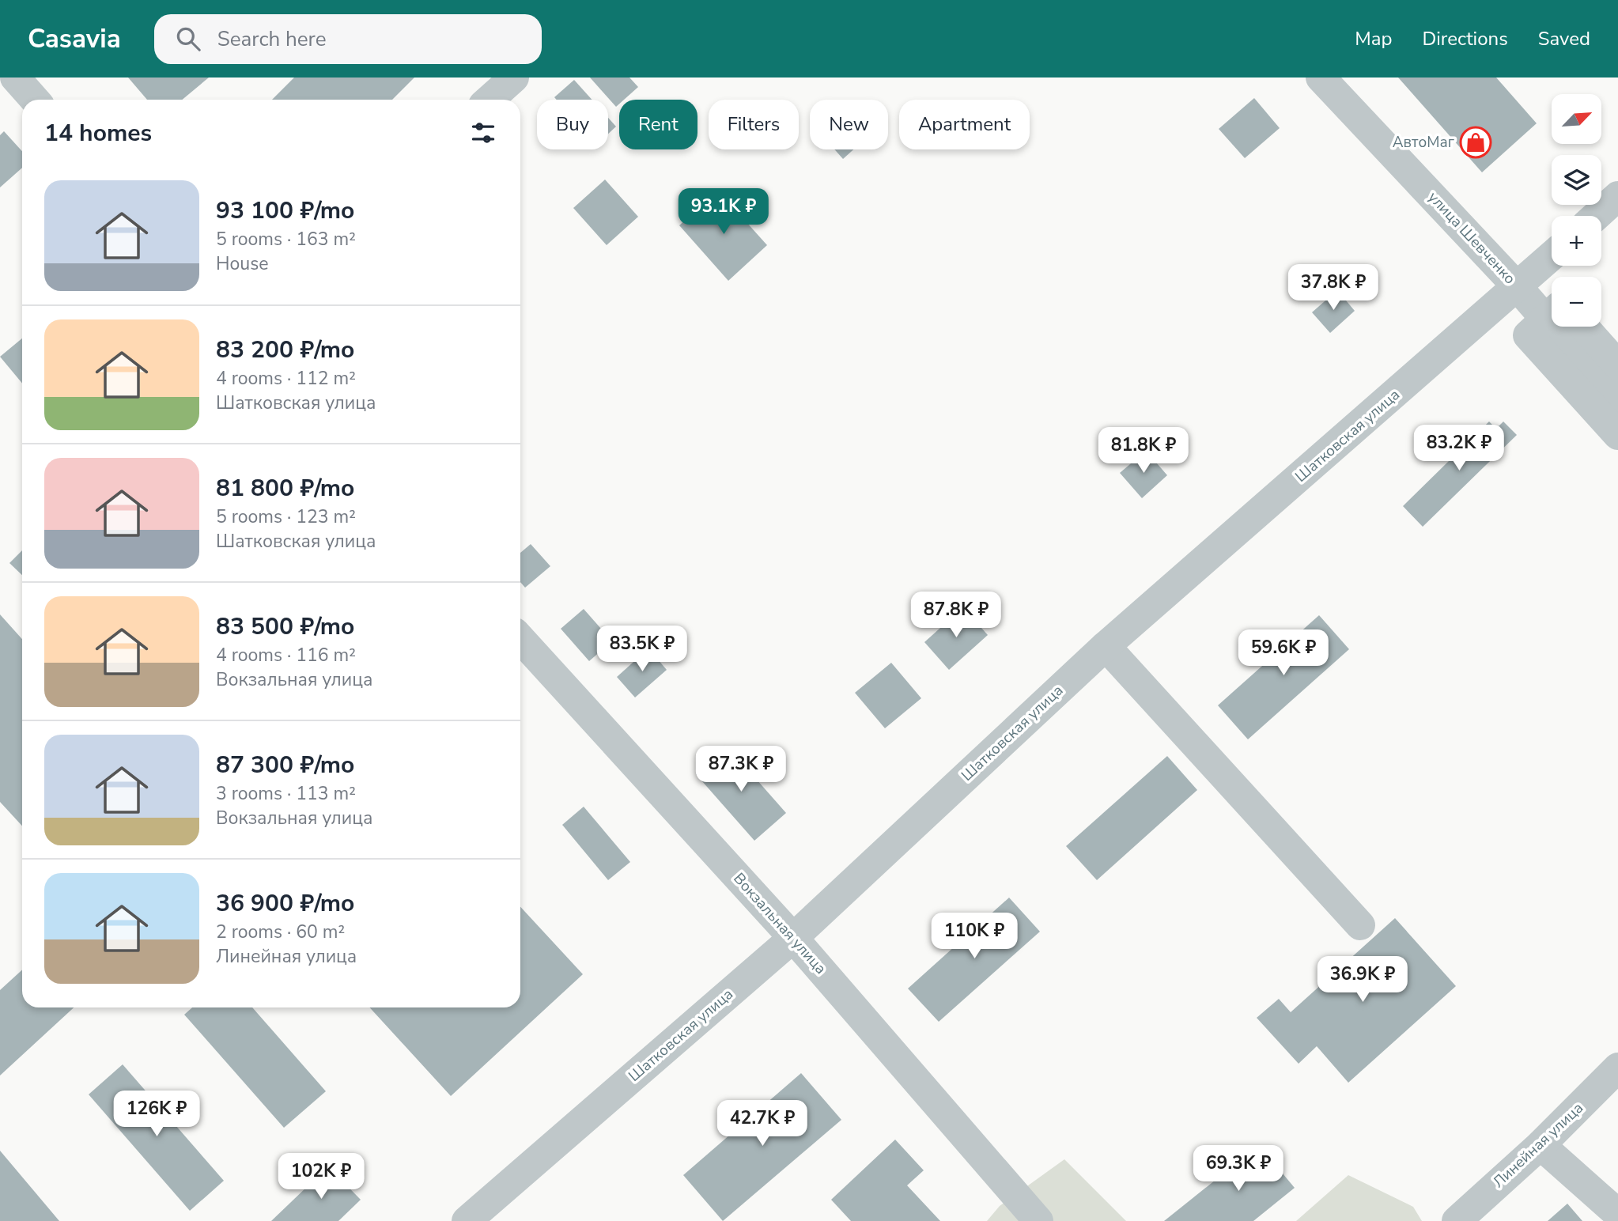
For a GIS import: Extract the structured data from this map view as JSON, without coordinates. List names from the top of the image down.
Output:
{
  "streets": {
    "street": [
      "улица Шевченко",
      "Шатковская улица",
      "Вокзальная улица",
      "Линейная улица"
    ]
  },
  "crossings": [
    ["улица Шевченко", "Шатковская улица"],
    ["Шатковская улица", "Вокзальная улица"]
  ],
  "places": {
    "shop": ["АвтоМаг"]
  },
  "north": "top right",
  "page": {
    "header": "Casavia",
    "search": "Search here",
    "nav": ["Map", "Directions", "Saved"],
    "map_buttons": ["+", "−"],
    "chip": [
      "Buy",
      "Rent",
      "Filters",
      "New",
      "Apartment"
    ],
    "heading": "14 homes",
    "list": [
      {
        "name": "93 100 ₽/mo",
        "note": "5 rooms · 163 m² · House"
      },
      {
        "name": "83 200 ₽/mo",
        "note": "4 rooms · 112 m² · Шатковская улица"
      },
      {
        "name": "81 800 ₽/mo",
        "note": "5 rooms · 123 m² · Шатковская улица"
      },
      {
        "name": "83 500 ₽/mo",
        "note": "4 rooms · 116 m² · Вокзальная улица"
      },
      {
        "name": "87 300 ₽/mo",
        "note": "3 rooms · 113 m² · Вокзальная улица"
      },
      {
        "name": "36 900 ₽/mo",
        "note": "2 rooms · 60 m² · Линейная улица"
      }
    ],
    "price": [
      "93.1K ₽",
      "37.8K ₽",
      "83.2K ₽",
      "81.8K ₽",
      "87.8K ₽",
      "83.5K ₽",
      "59.6K ₽",
      "87.3K ₽",
      "110K ₽",
      "36.9K ₽",
      "126K ₽",
      "42.7K ₽",
      "69.3K ₽",
      "102K ₽"
    ]
  }
}
